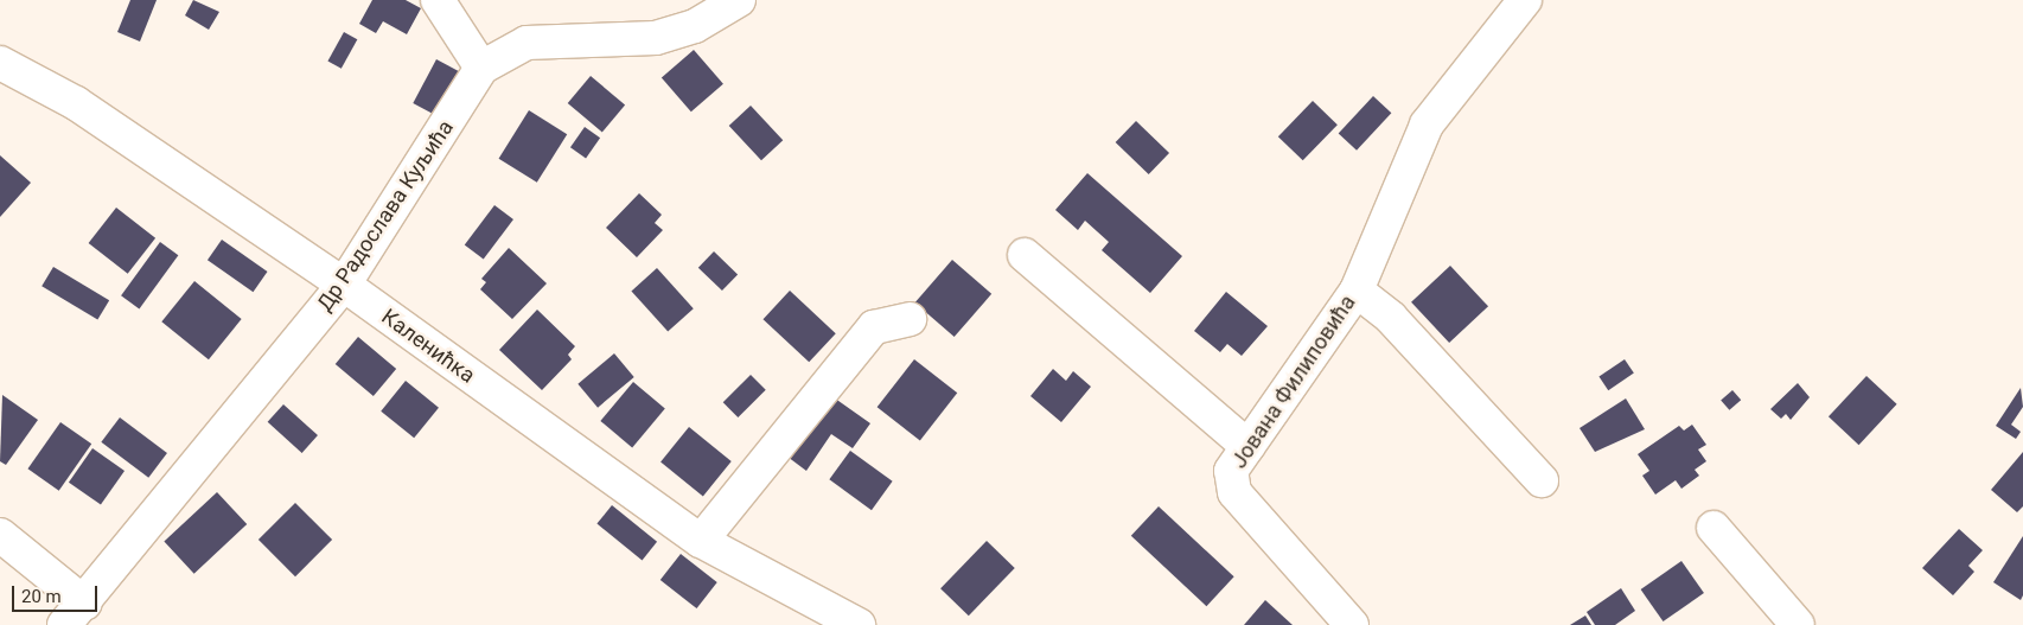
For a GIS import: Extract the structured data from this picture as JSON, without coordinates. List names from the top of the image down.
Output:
{
  "streets": {
    "street": ["Др Радослава Куљића", "Каленићка", "Јована Филиповића"]
  },
  "crossings": [
    ["Др Радослава Куљића", "Каленићка"]
  ],
  "scale_bar": "20 m"
}
